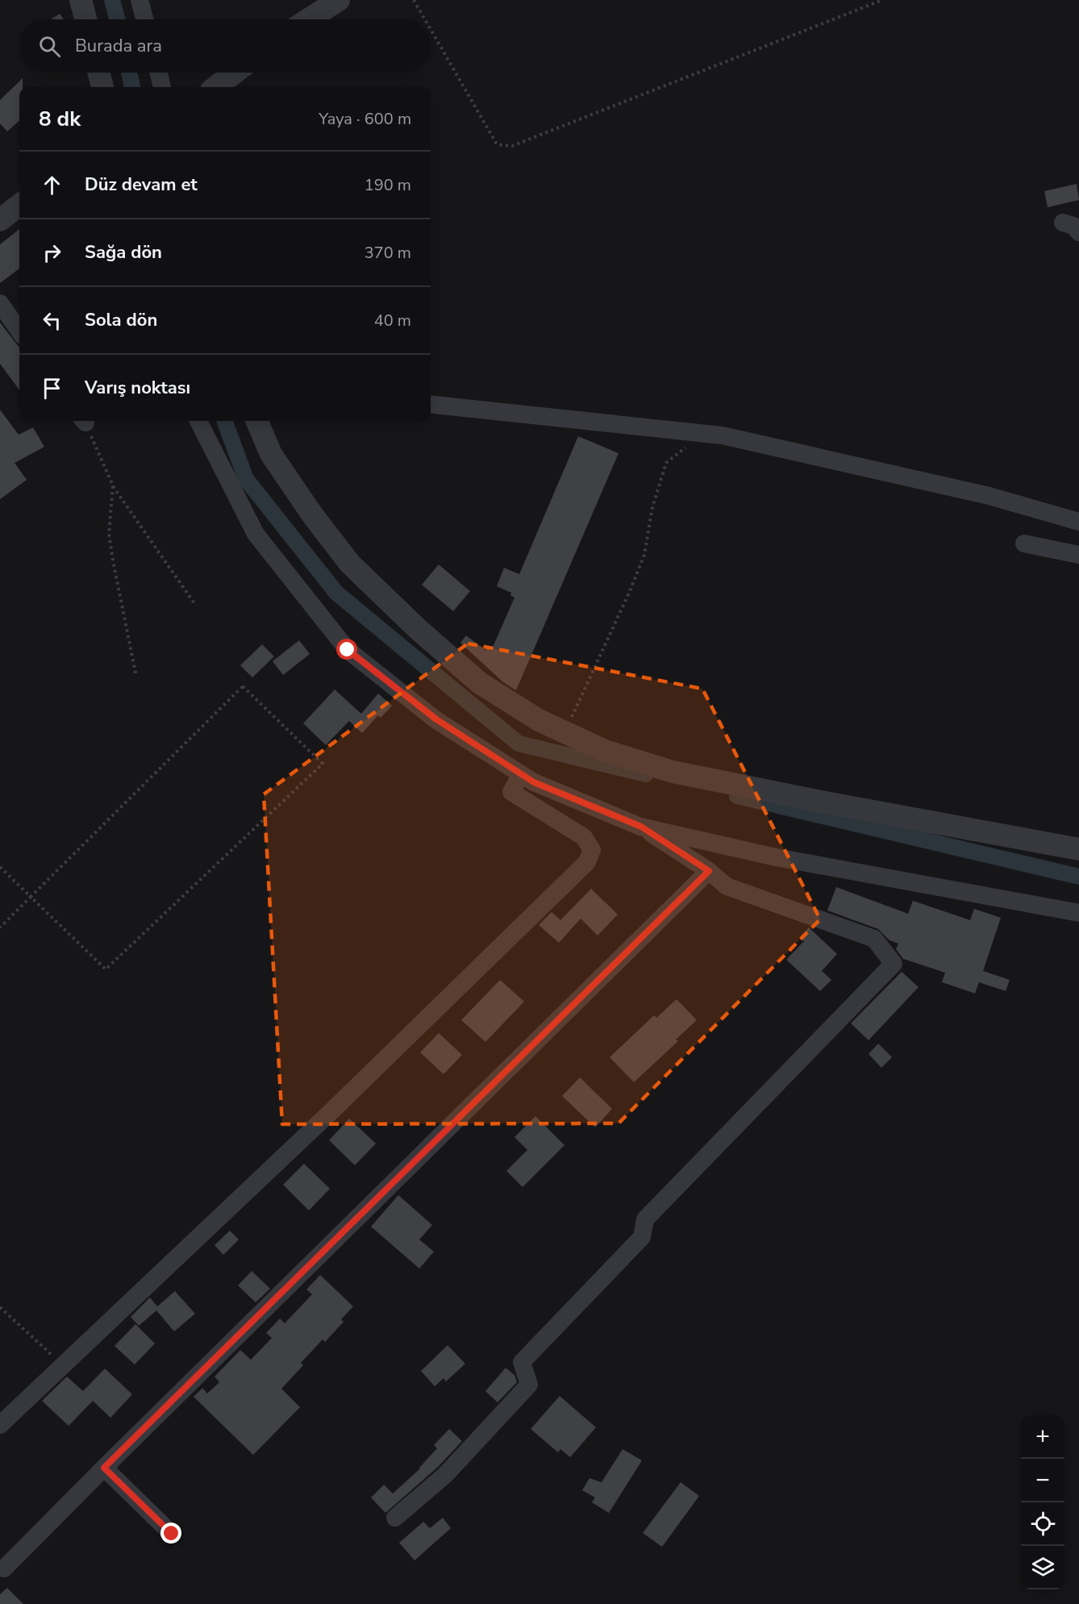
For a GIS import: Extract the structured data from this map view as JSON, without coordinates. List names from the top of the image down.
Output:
{
  "page": {
    "search": "Burada ara",
    "heading": ["8 dk", "Yaya · 600 m"],
    "list": [
      ["Düz devam et", "190 m"],
      ["Sağa dön", "370 m"],
      ["Sola dön", "40 m"],
      "Varış noktası"
    ],
    "map_buttons": ["+", "−"]
  }
}
